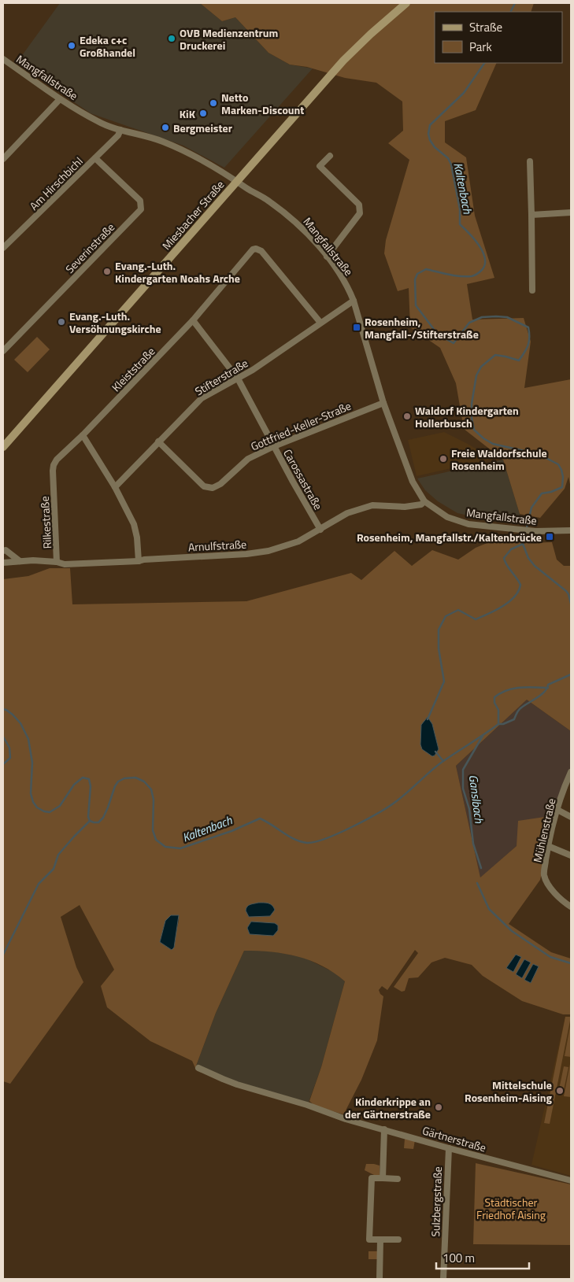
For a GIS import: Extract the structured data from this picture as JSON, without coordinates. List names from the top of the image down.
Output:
{
  "streets": {
    "main road": ["Miesbacher Straße"],
    "street": [
      "Mangfallstraße",
      "Am Hirschbichl",
      "Severinstraße",
      "Kleiststraße",
      "Stifterstraße",
      "Gottfried-Keller-Straße",
      "Carossastraße",
      "Rilkestraße",
      "Arnulfstraße",
      "Mühlenstraße",
      "Gärtnerstraße",
      "Sulzbergstraße"
    ]
  },
  "crossings": [
    ["Mangfallstraße", "Am Hirschbichl"],
    ["Mangfallstraße", "Miesbacher Straße"],
    ["Mangfallstraße", "Stifterstraße"],
    ["Mangfallstraße", "Gottfried-Keller-Straße"],
    ["Mangfallstraße", "Arnulfstraße"],
    ["Am Hirschbichl", "Severinstraße"],
    ["Kleiststraße", "Stifterstraße"],
    ["Kleiststraße", "Carossastraße"],
    ["Kleiststraße", "Rilkestraße"],
    ["Stifterstraße", "Gottfried-Keller-Straße"],
    ["Stifterstraße", "Carossastraße"],
    ["Gottfried-Keller-Straße", "Carossastraße"],
    ["Carossastraße", "Arnulfstraße"],
    ["Rilkestraße", "Arnulfstraße"],
    ["Gärtnerstraße", "Sulzbergstraße"]
  ],
  "water": ["Kaltenbach", "Ganslbach"],
  "parks": ["Städtischer Friedhof Aising"],
  "places": {
    "other": [
      "OVB Medienzentrum Druckerei",
      "Edeka c+c Großhandel",
      "Netto Marken-Discount",
      "KiK",
      "Bergmeister",
      "Evang.-Luth. Kindergarten Noahs Arche",
      "Evang.-Luth. Versöhnungskirche",
      "Waldorf Kindergarten Hollerbusch",
      "Freie Waldorfschule Rosenheim",
      "Mittelschule Rosenheim-Aising",
      "Kinderkrippe an der Gärtnerstraße"
    ],
    "transit": ["Rosenheim, Mangfall-/Stifterstraße", "Rosenheim, Mangfallstr./Kaltenbrücke"]
  },
  "legend": ["Straße", "Park"],
  "scale_bar": "100 m"
}
